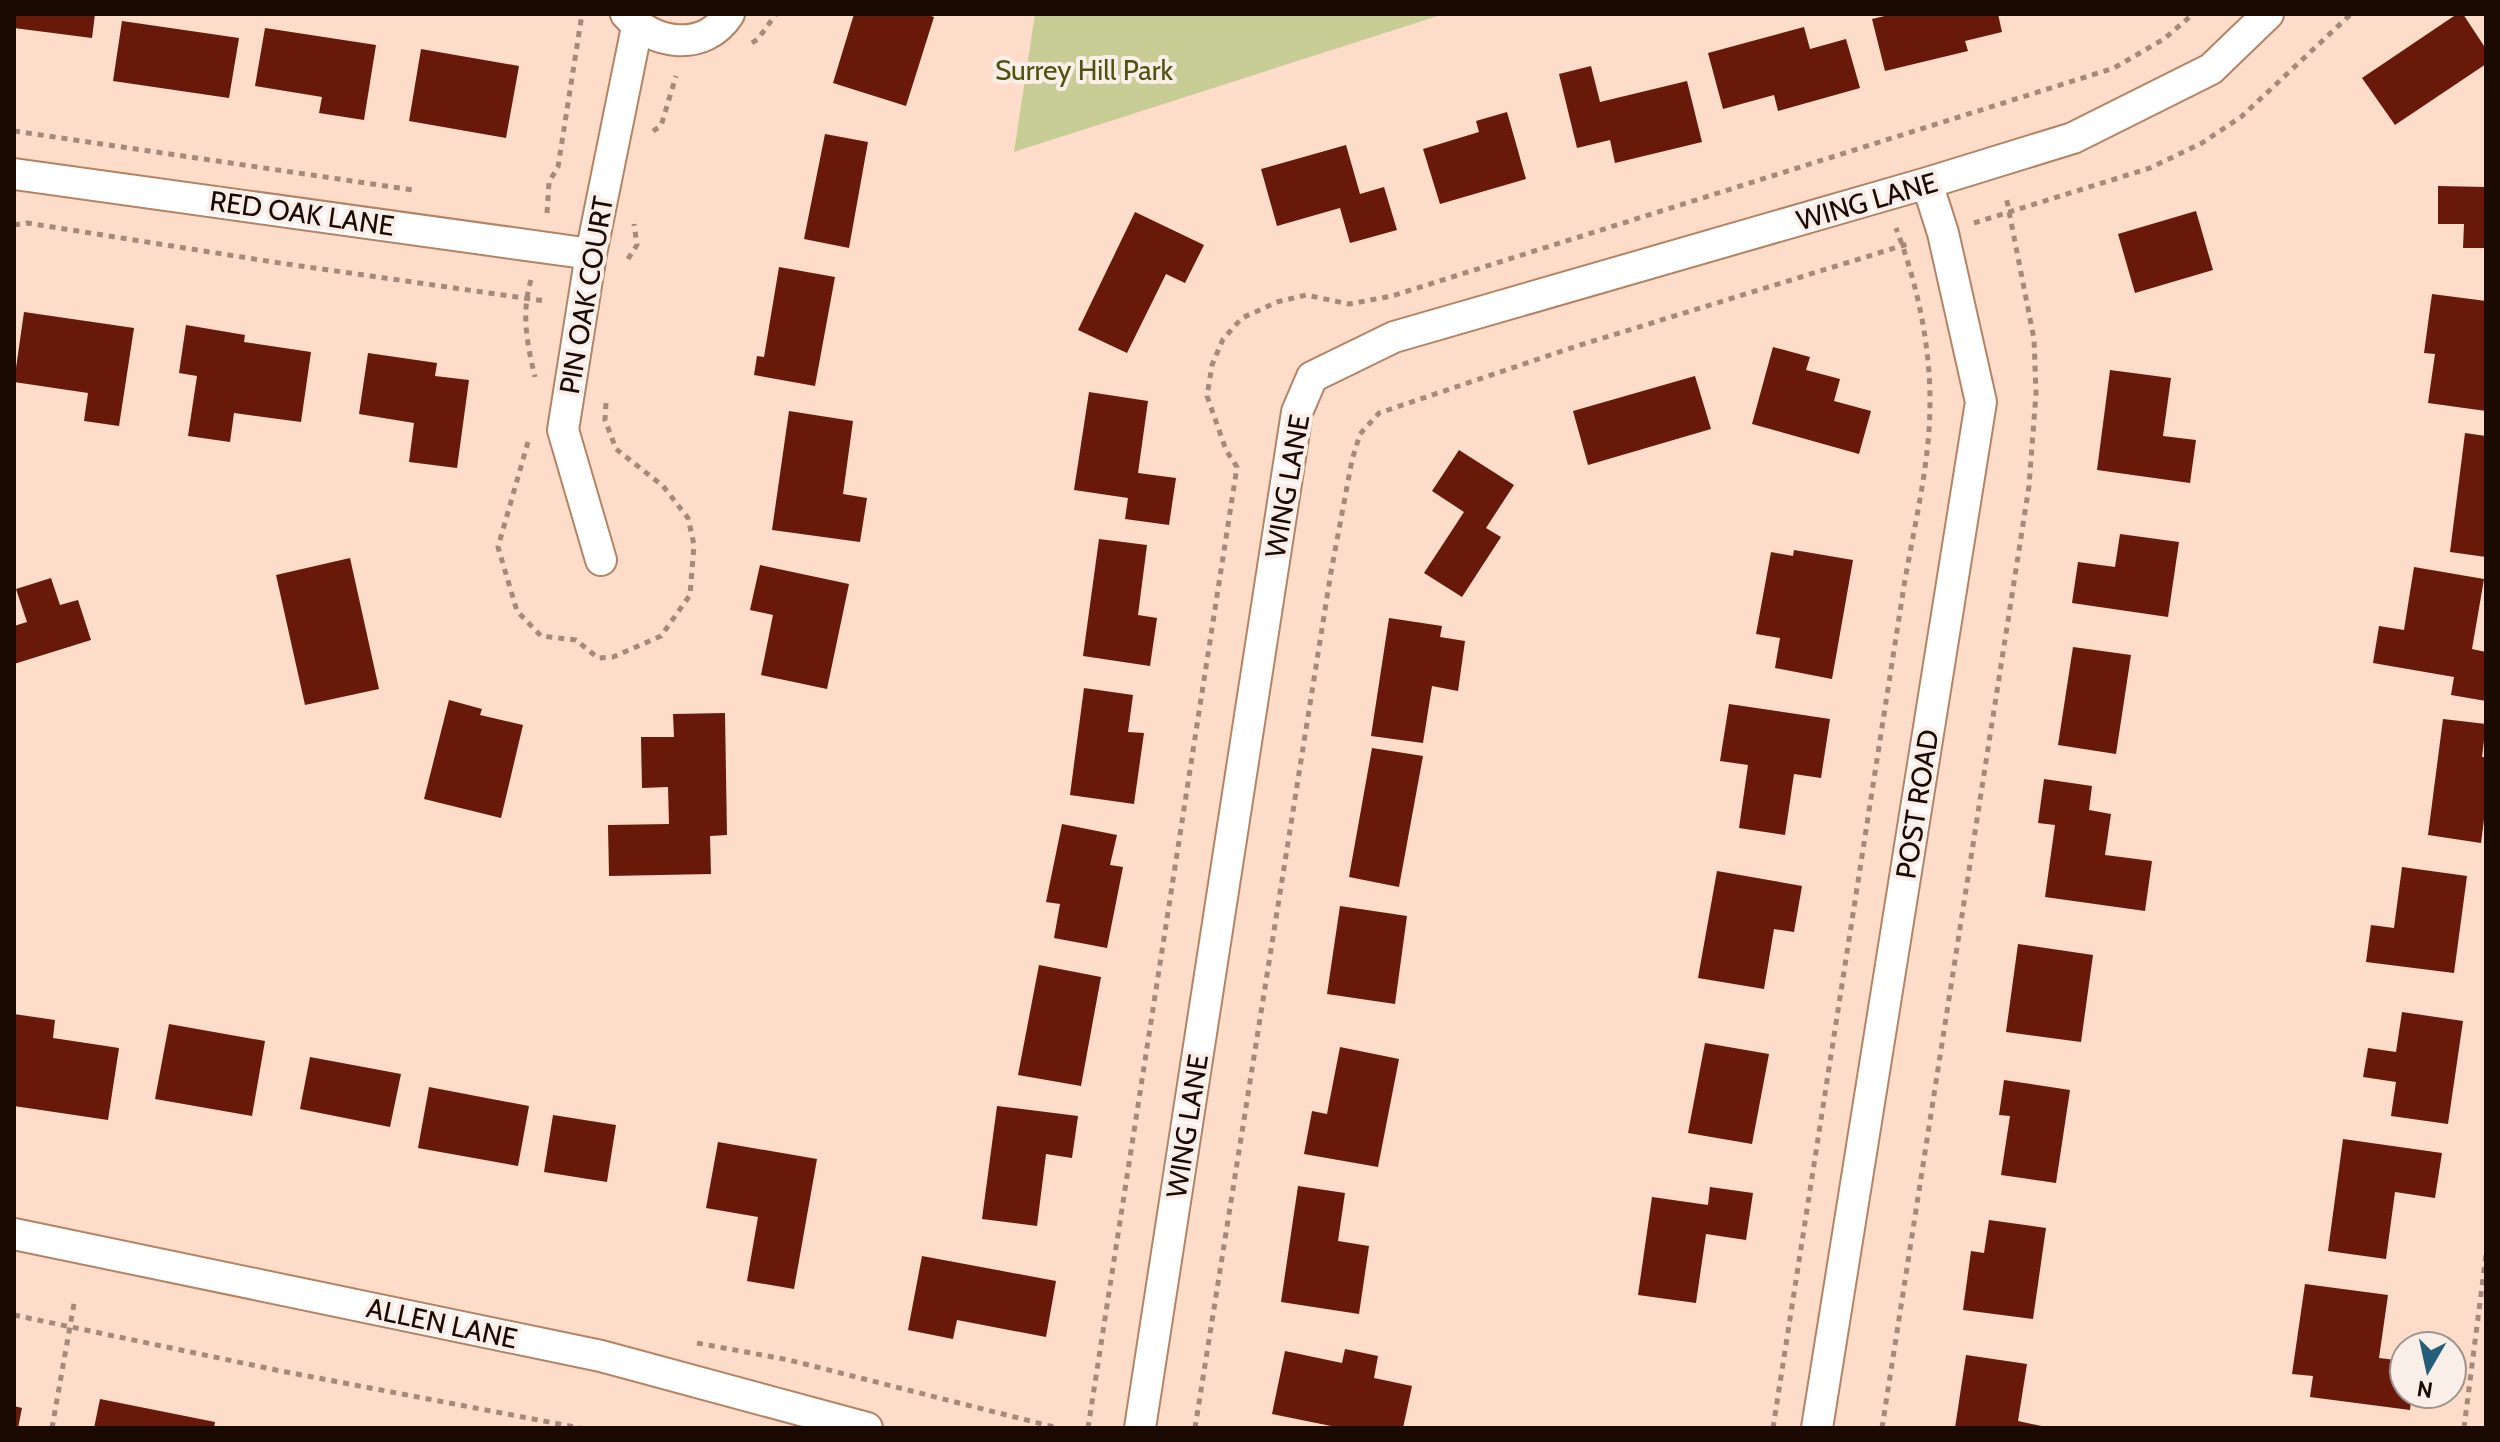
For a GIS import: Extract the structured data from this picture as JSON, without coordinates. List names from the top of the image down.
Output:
{
  "streets": {
    "street": [
      "WING LANE",
      "RED OAK LANE",
      "PIN OAK COURT",
      "POST ROAD",
      "ALLEN LANE"
    ]
  },
  "crossings": [
    ["WING LANE", "POST ROAD"],
    ["RED OAK LANE", "PIN OAK COURT"]
  ],
  "parks": ["Surrey Hill Park"],
  "north": "bottom"
}
